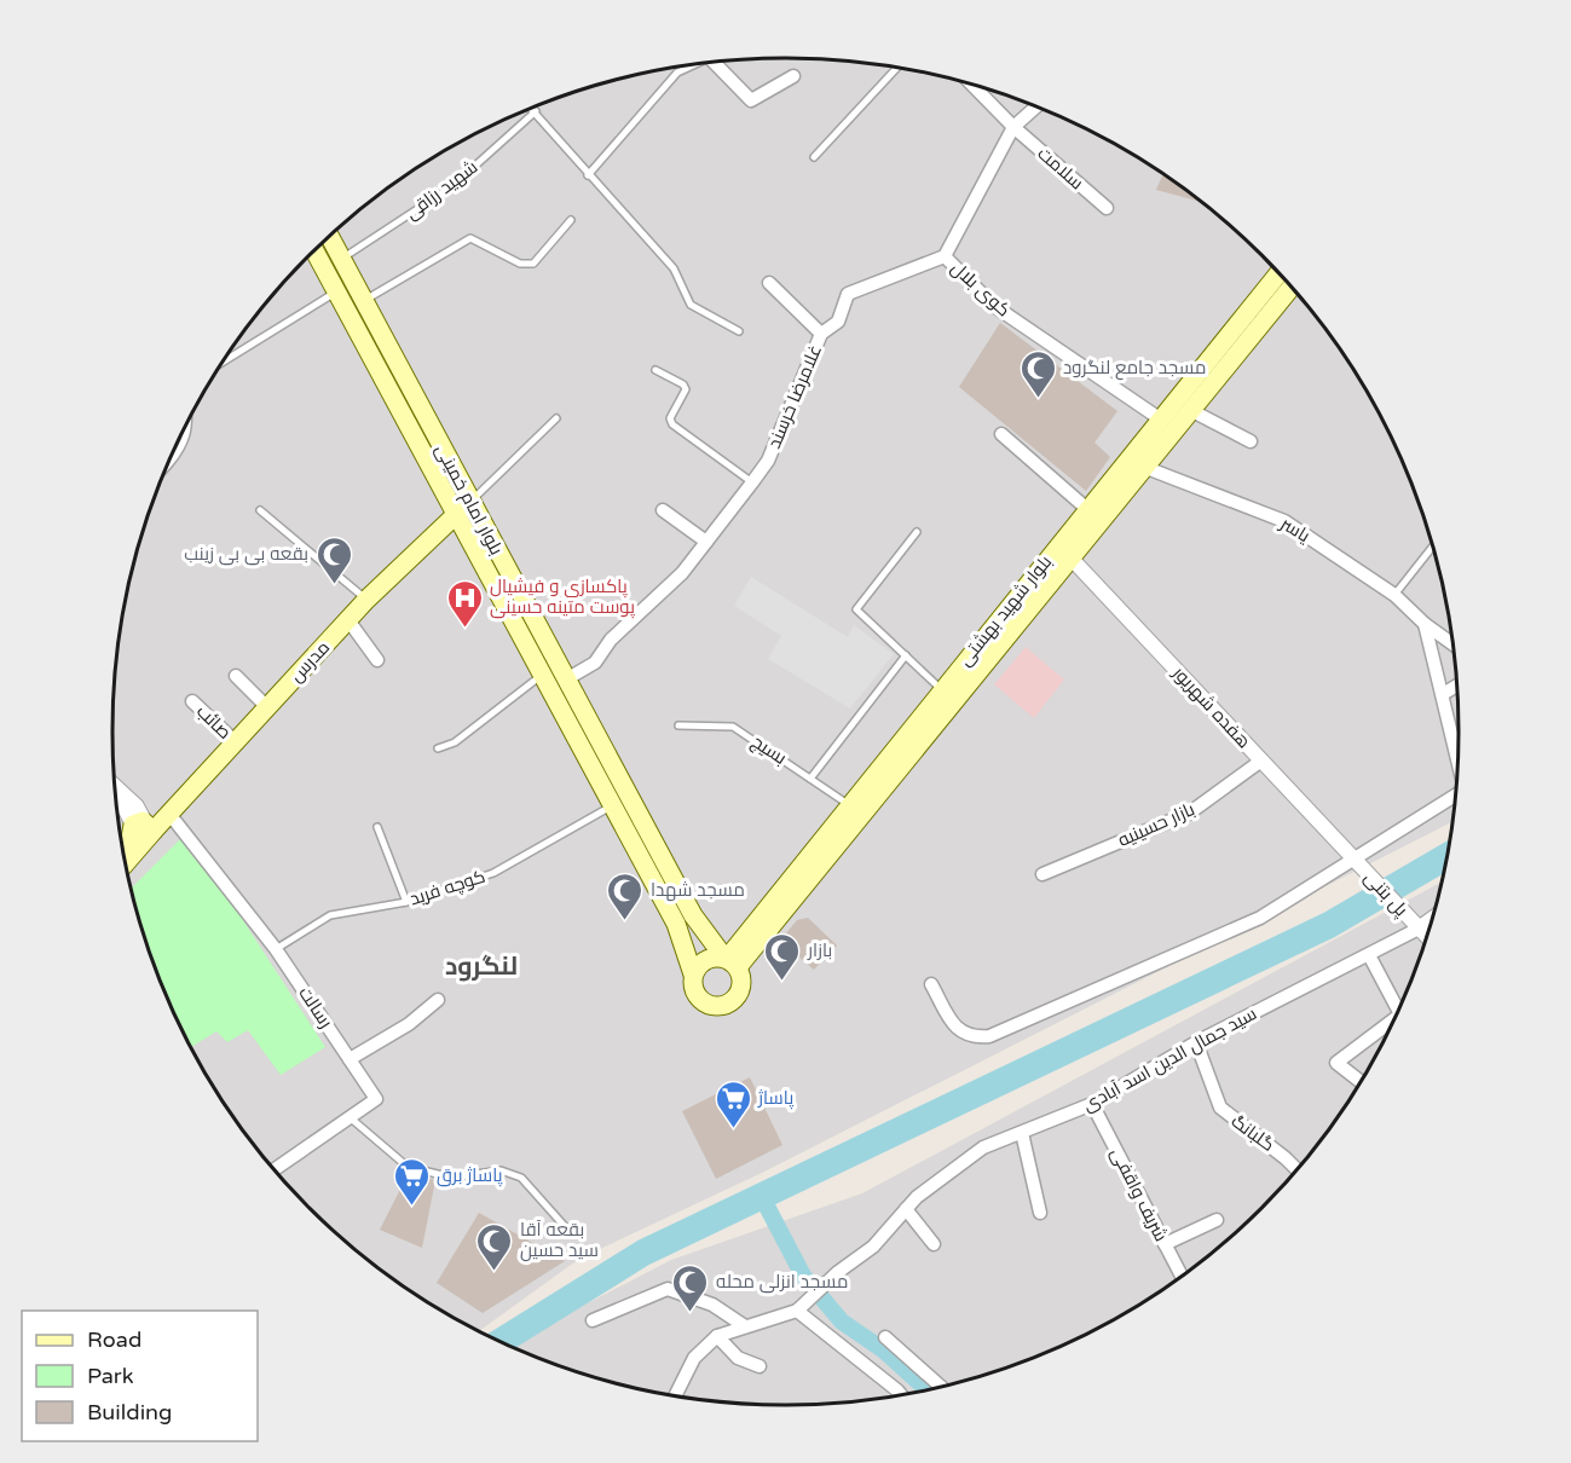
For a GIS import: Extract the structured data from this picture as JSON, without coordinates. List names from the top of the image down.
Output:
{
  "streets": {
    "main road": ["بلوار امام خمینی", "بلوار شهید بهشتی", "مدرس"],
    "street": [
      "سلامت",
      "کوی بلال",
      "غلامرضا خرسند",
      "یاسر",
      "هفده شهریور",
      "صائب",
      "بازار حسینیه",
      "پل بتنی",
      "رسالت",
      "سید جمال الدین اسد آبادی",
      "گلبانگ",
      "شریف واقفی"
    ],
    "lane": ["شهید رزاقی", "بسیج", "کوچه فرید"]
  },
  "crossings": [
    ["شهید رزاقی", "بلوار امام خمینی"],
    ["کوی بلال", "غلامرضا خرسند"],
    ["کوی بلال", "بلوار شهید بهشتی"],
    ["غلامرضا خرسند", "بلوار امام خمینی"],
    ["بلوار امام خمینی", "بلوار شهید بهشتی"],
    ["بلوار امام خمینی", "مدرس"],
    ["بلوار امام خمینی", "کوچه فرید"],
    ["یاسر", "بلوار شهید بهشتی"],
    ["بلوار شهید بهشتی", "هفده شهریور"],
    ["بلوار شهید بهشتی", "بسیج"],
    ["مدرس", "صائب"],
    ["مدرس", "رسالت"],
    ["هفده شهریور", "بازار حسینیه"],
    ["هفده شهریور", "پل بتنی"],
    ["کوچه فرید", "رسالت"],
    ["پل بتنی", "سید جمال الدین اسد آبادی"],
    ["سید جمال الدین اسد آبادی", "گلبانگ"],
    ["سید جمال الدین اسد آبادی", "شریف واقفی"]
  ],
  "districts": ["لنگرود"],
  "places": {
    "mosque": [
      "مسجد جامع لنگرود",
      "بقعه بی بی زینب",
      "مسجد شهدا",
      "بازار",
      "بقعه آقا سید حسین",
      "مسجد انزلی محله"
    ],
    "hospital": ["پاکسازی و فیشیال پوست متینه حسینی"],
    "supermarket": ["پاساژ", "پاساژ برق"]
  },
  "legend": ["Road", "Park", "Building"]
}
